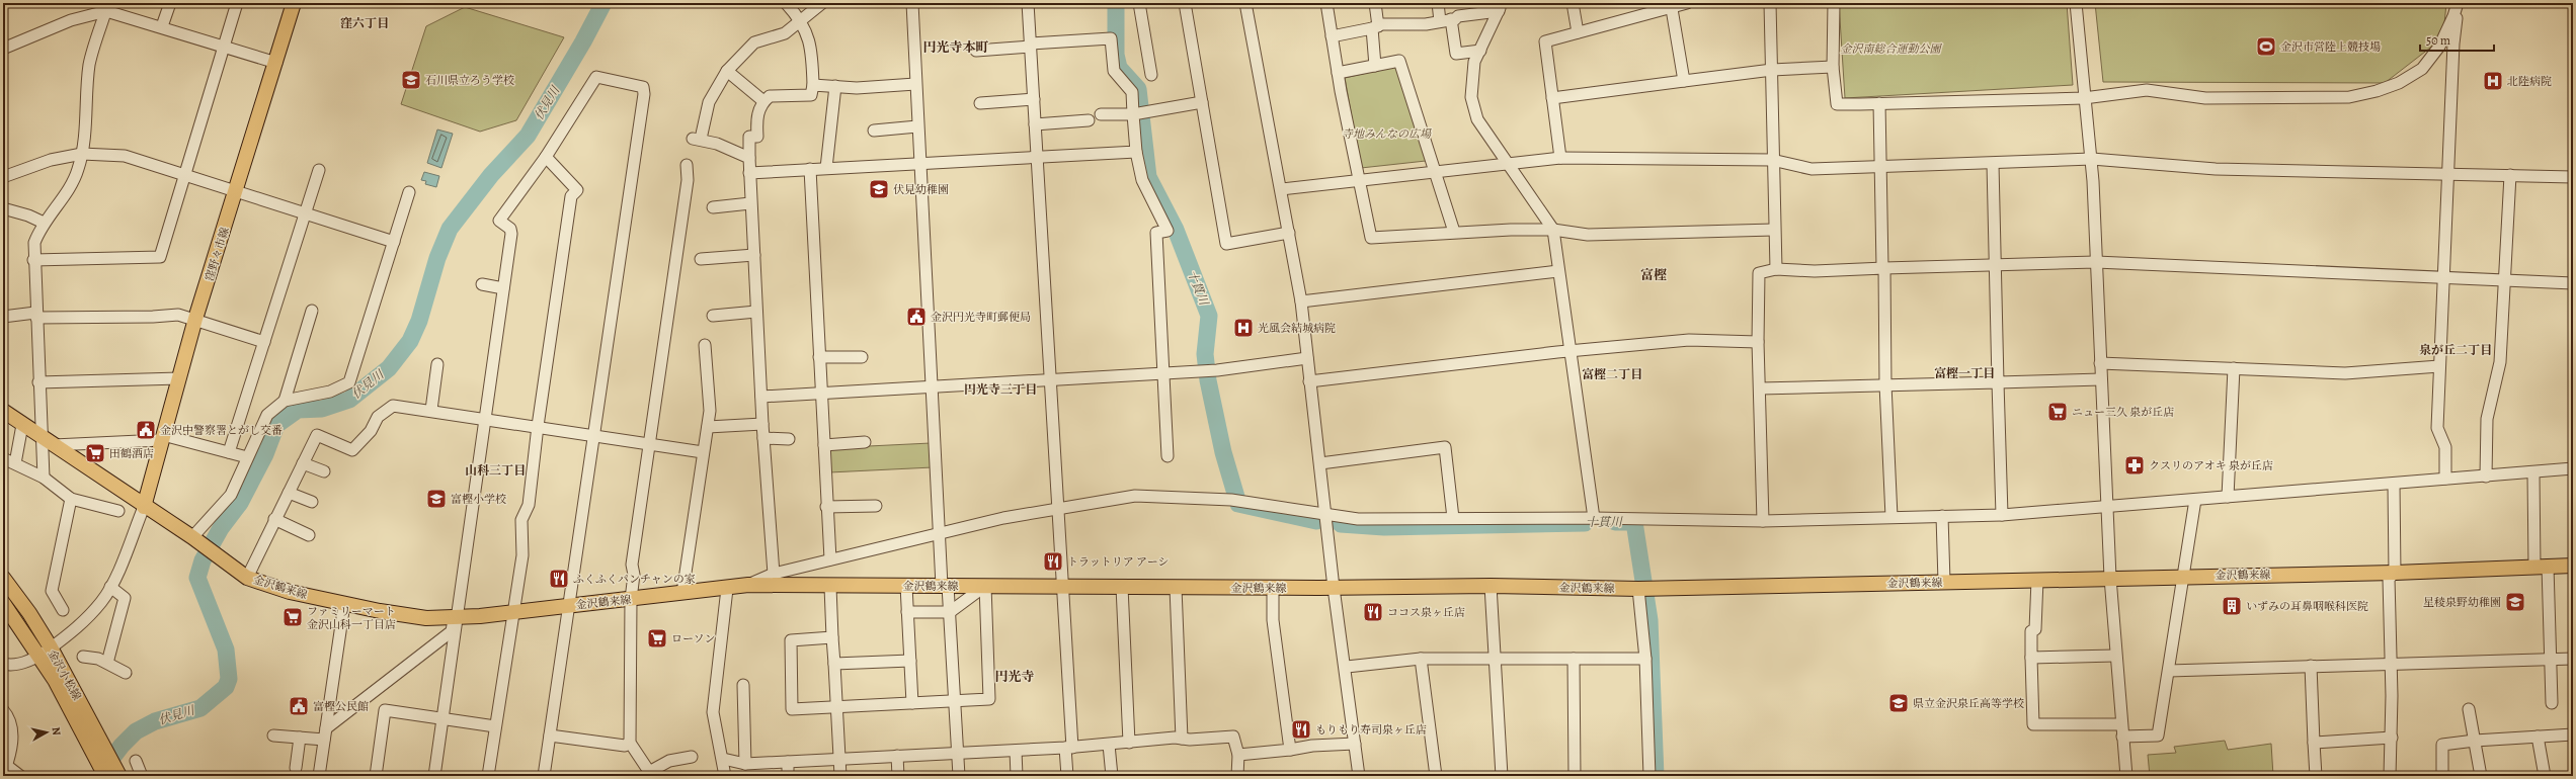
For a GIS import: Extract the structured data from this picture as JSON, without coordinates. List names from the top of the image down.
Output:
{
  "streets": {
    "main road": ["窪野々市線", "金沢鶴来線", "金沢小松線"]
  },
  "crossings": [
    ["窪野々市線", "金沢鶴来線"]
  ],
  "districts": [
    "窪六丁目",
    "円光寺本町",
    "富樫",
    "泉が丘二丁目",
    "富樫一丁目",
    "富樫二丁目",
    "円光寺三丁目",
    "山科三丁目",
    "円光寺"
  ],
  "water": ["伏見川", "十貫川"],
  "parks": ["金沢南総合運動公園", "寺地みんなの広場"],
  "places": {
    "sports": ["金沢市営陸上競技場"],
    "school or university": [
      "石川県立ろう学校",
      "伏見幼稚園",
      "富樫小学校",
      "星稜泉野幼稚園",
      "県立金沢泉丘高等学校"
    ],
    "hospital": ["北陸病院", "光風会結城病院"],
    "public building": ["金沢円光寺町郵便局", "金沢中警察署とがし交番", "富樫公民館"],
    "supermarket": [
      "ニュー三久 泉が丘店",
      "田鶴酒店",
      "ファミリーマート 金沢山科一丁目店",
      "ローソン"
    ],
    "pharmacy": ["クスリのアオキ 泉が丘店"],
    "restaurant": [
      "トラットリア アーシ",
      "ふくふくパンチャンの家",
      "ココス泉ヶ丘店",
      "もりもり寿司泉ヶ丘店"
    ],
    "building": ["いずみの耳鼻咽喉科医院"]
  },
  "scale_bar": "50 m",
  "north": "right"
}
